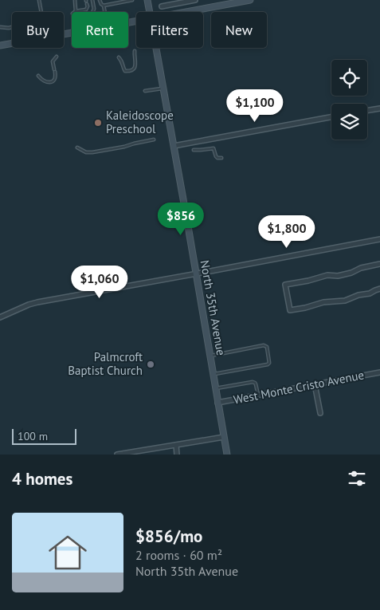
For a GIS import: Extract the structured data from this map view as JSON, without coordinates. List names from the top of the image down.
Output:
{
  "streets": {
    "main road": ["North 35th Avenue"],
    "street": ["West Monte Cristo Avenue"]
  },
  "crossings": [
    ["North 35th Avenue", "West Monte Cristo Avenue"]
  ],
  "places": ["Kaleidoscope Preschool", "Palmcroft Baptist Church"],
  "scale_bar": "100 m",
  "page": {
    "chip": [
      "Buy",
      "Rent",
      "Filters",
      "New"
    ],
    "price": [
      "$1,100",
      "$856",
      "$1,800",
      "$1,060"
    ],
    "scale": "100 m",
    "heading": "4 homes",
    "list": [
      {
        "name": "$856/mo",
        "note": "2 rooms · 60 m² · North 35th Avenue"
      }
    ]
  }
}
